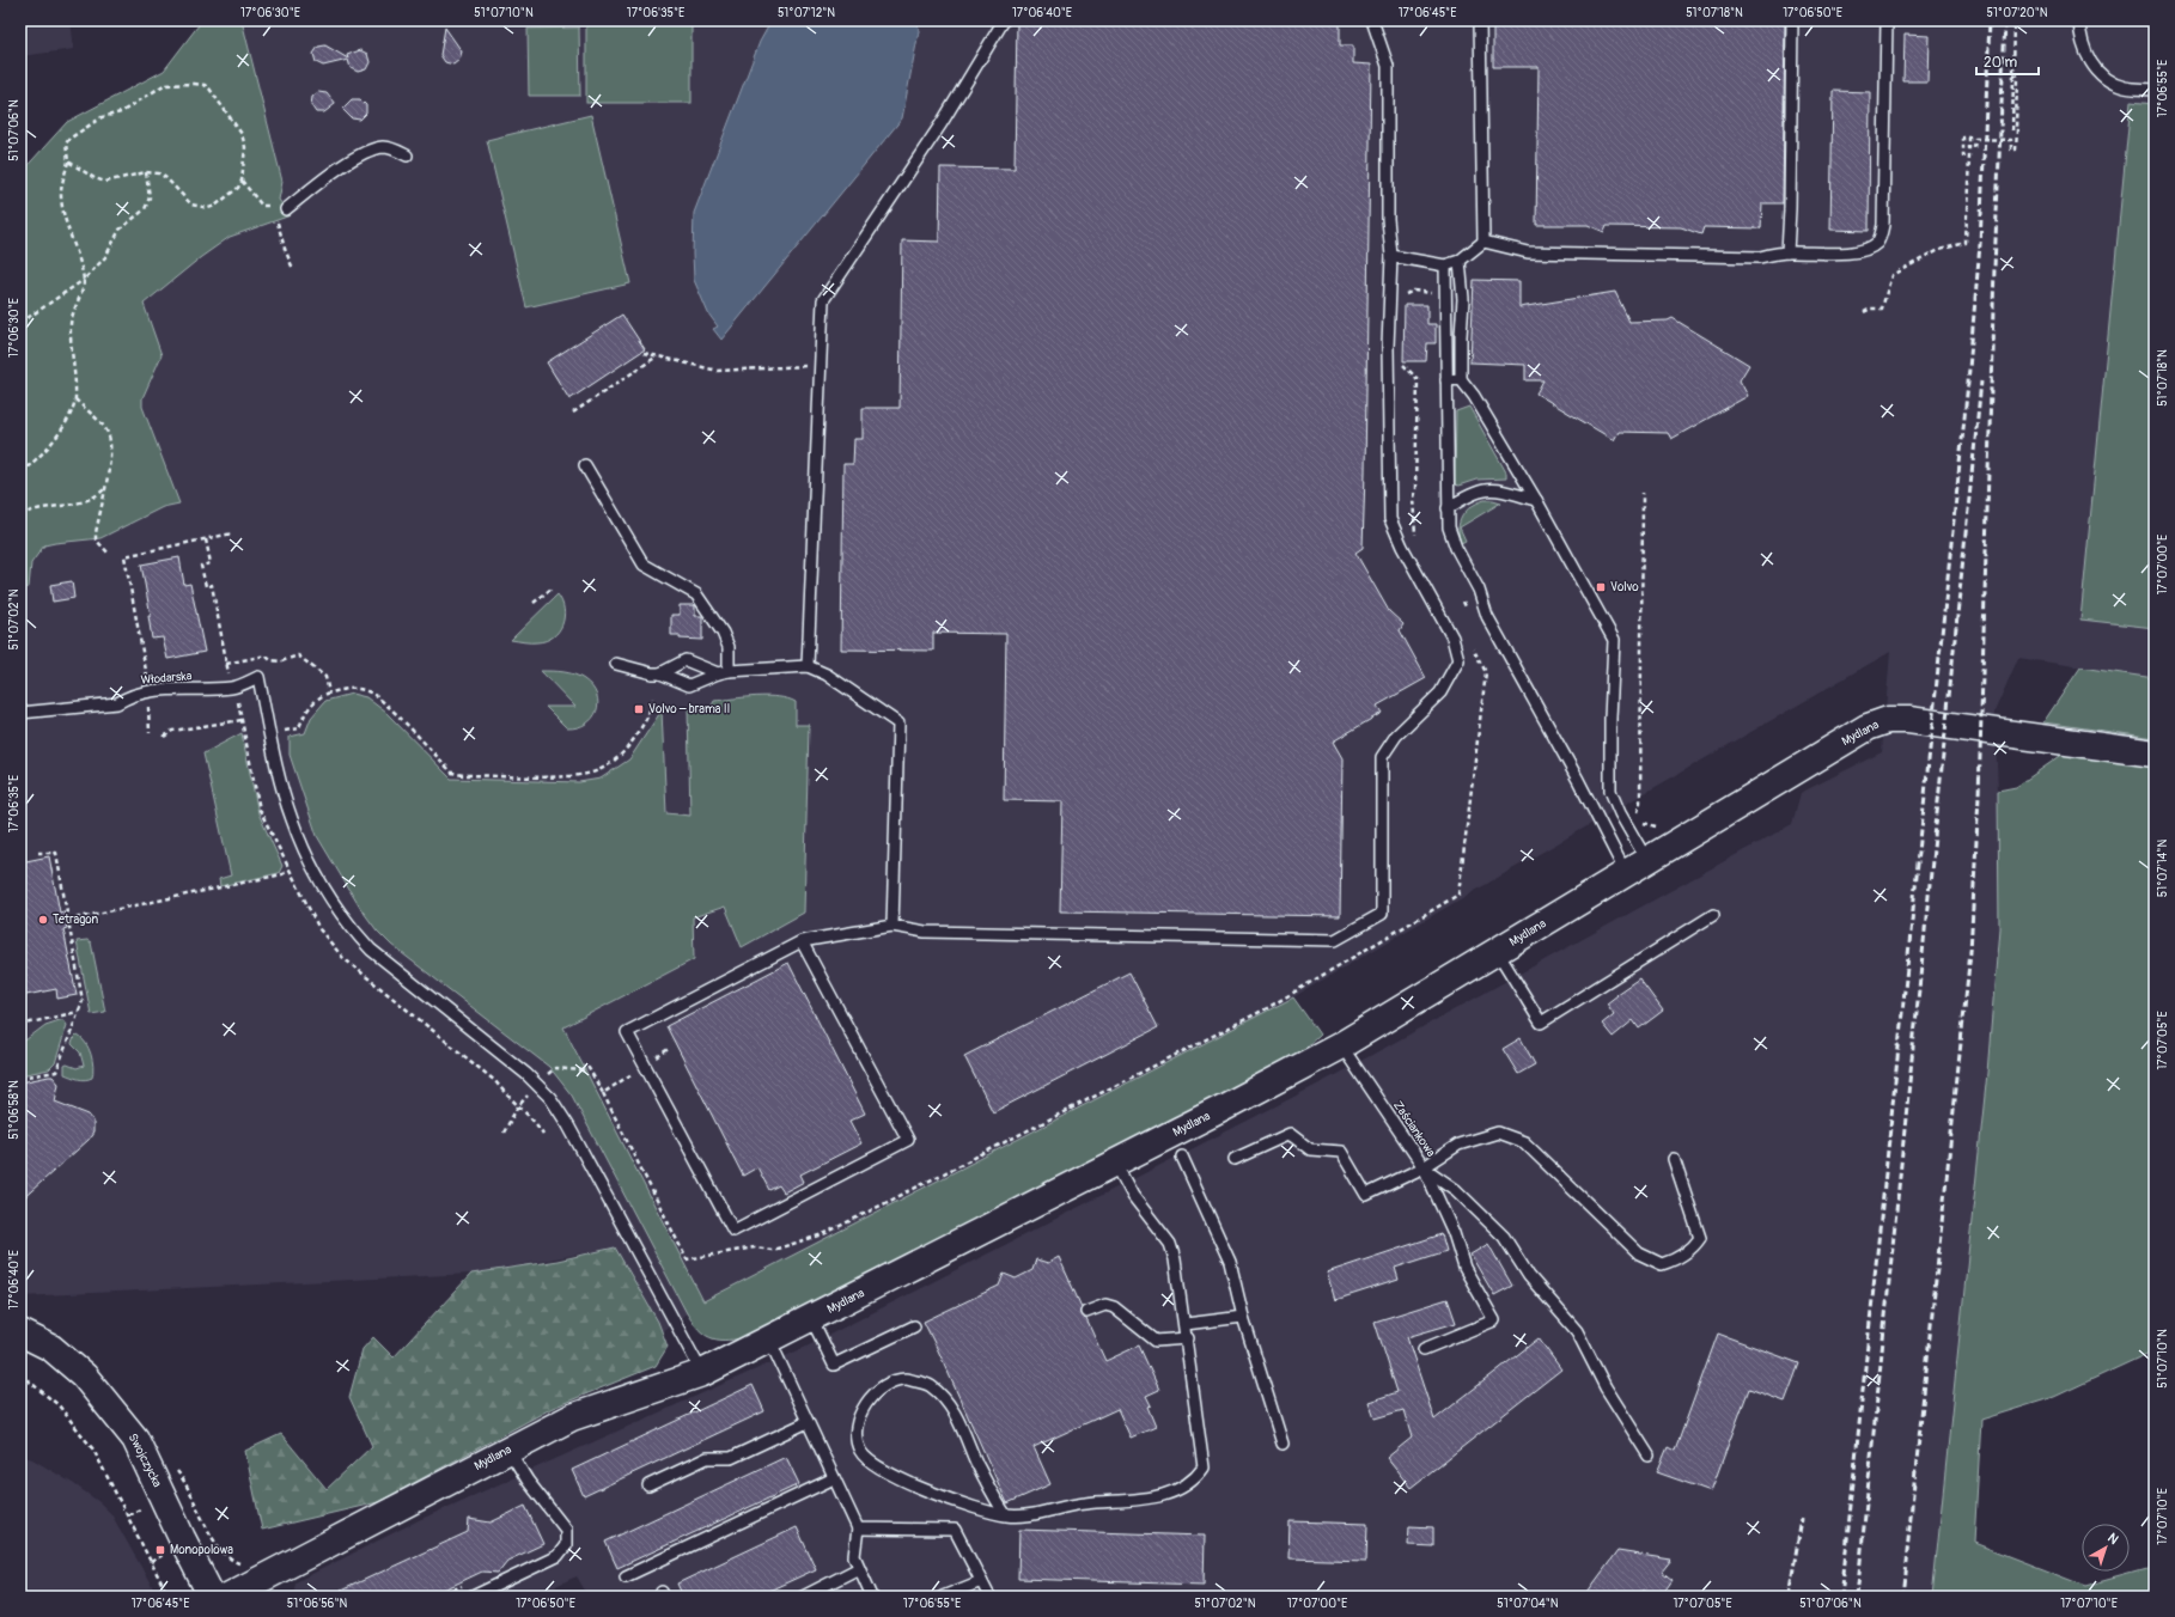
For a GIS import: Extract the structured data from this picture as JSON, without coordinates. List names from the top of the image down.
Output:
{
  "streets": {
    "street": ["Mydlana", "Swojczycka"],
    "lane": ["Włodarska", "Zaściankowa"]
  },
  "crossings": [
    ["Mydlana", "Zaściankowa"]
  ],
  "places": {
    "transit": ["Volvo", "Volvo – brama II", "Monopolowa"],
    "other": ["Tetragon"]
  },
  "scale_bar": "20 m",
  "north": "top right",
  "coordinates": [
    "17°06'30\"E",
    "51°07'10\"N",
    "17°06'35\"E",
    "51°07'12\"N",
    "17°06'40\"E",
    "17°06'45\"E",
    "51°07'18\"N",
    "17°06'50\"E",
    "51°07'20\"N",
    "17°06'55\"E",
    "51°07'06\"N",
    "17°07'00\"E",
    "51°07'02\"N",
    "51°07'14\"N",
    "17°07'05\"E",
    "51°06'58\"N",
    "17°07'10\"E",
    "51°06'56\"N",
    "51°07'04\"N"
  ]
}
